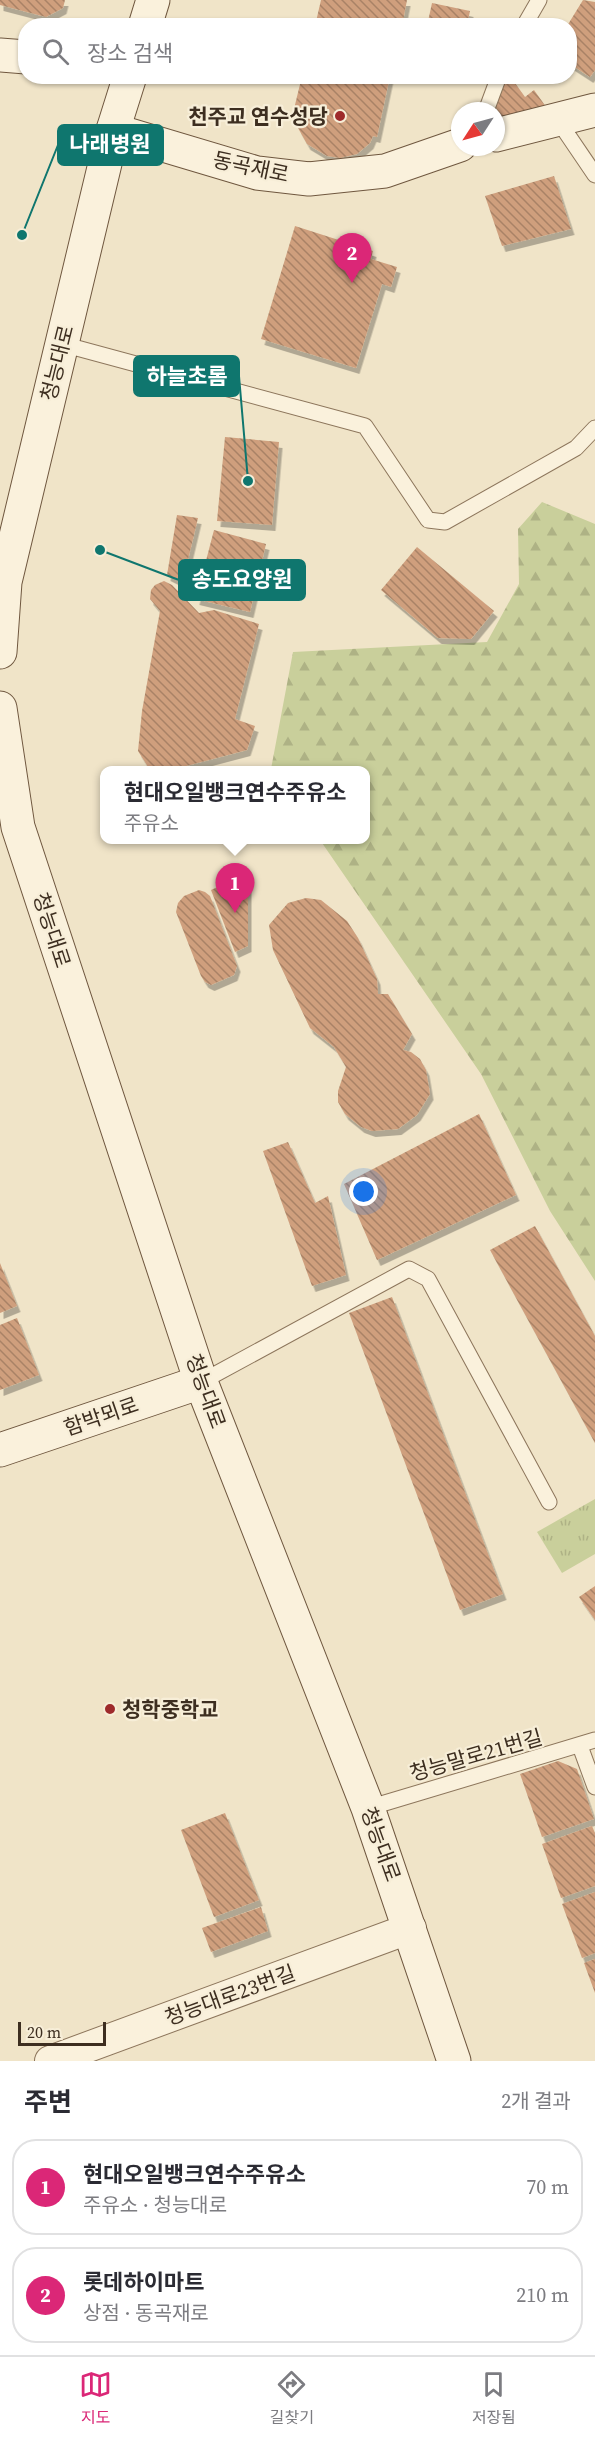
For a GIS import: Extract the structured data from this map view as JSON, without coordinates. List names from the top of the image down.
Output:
{
  "streets": {
    "main road": ["동곡재로", "청능대로", "함박뫼로"],
    "street": ["청능대로23번길"],
    "lane": ["청능말로21번길"]
  },
  "crossings": [
    ["동곡재로", "청능대로"],
    ["청능대로", "함박뫼로"],
    ["청능대로", "청능말로21번길"],
    ["청능대로", "청능대로23번길"]
  ],
  "places": [
    "천주교 연수성당",
    "나래병원",
    "하늘초롬",
    "송도요양원",
    "청학중학교"
  ],
  "scale_bar": "20 m",
  "north": "bottom left",
  "page": {
    "search": "장소 검색",
    "pins": ["2", "1"],
    "popup": ["현대오일뱅크연수주유소", "주유소"],
    "scale": "20 m",
    "heading": ["주변", "2개 결과"],
    "list": [
      {
        "mark": "1",
        "name": "현대오일뱅크연수주유소",
        "note": "주유소 · 청능대로",
        "value": "70 m"
      },
      {
        "mark": "2",
        "name": "롯데하이마트",
        "note": "상점 · 동곡재로",
        "value": "210 m"
      }
    ],
    "nav": ["지도", "길찾기", "저장됨"]
  }
}
